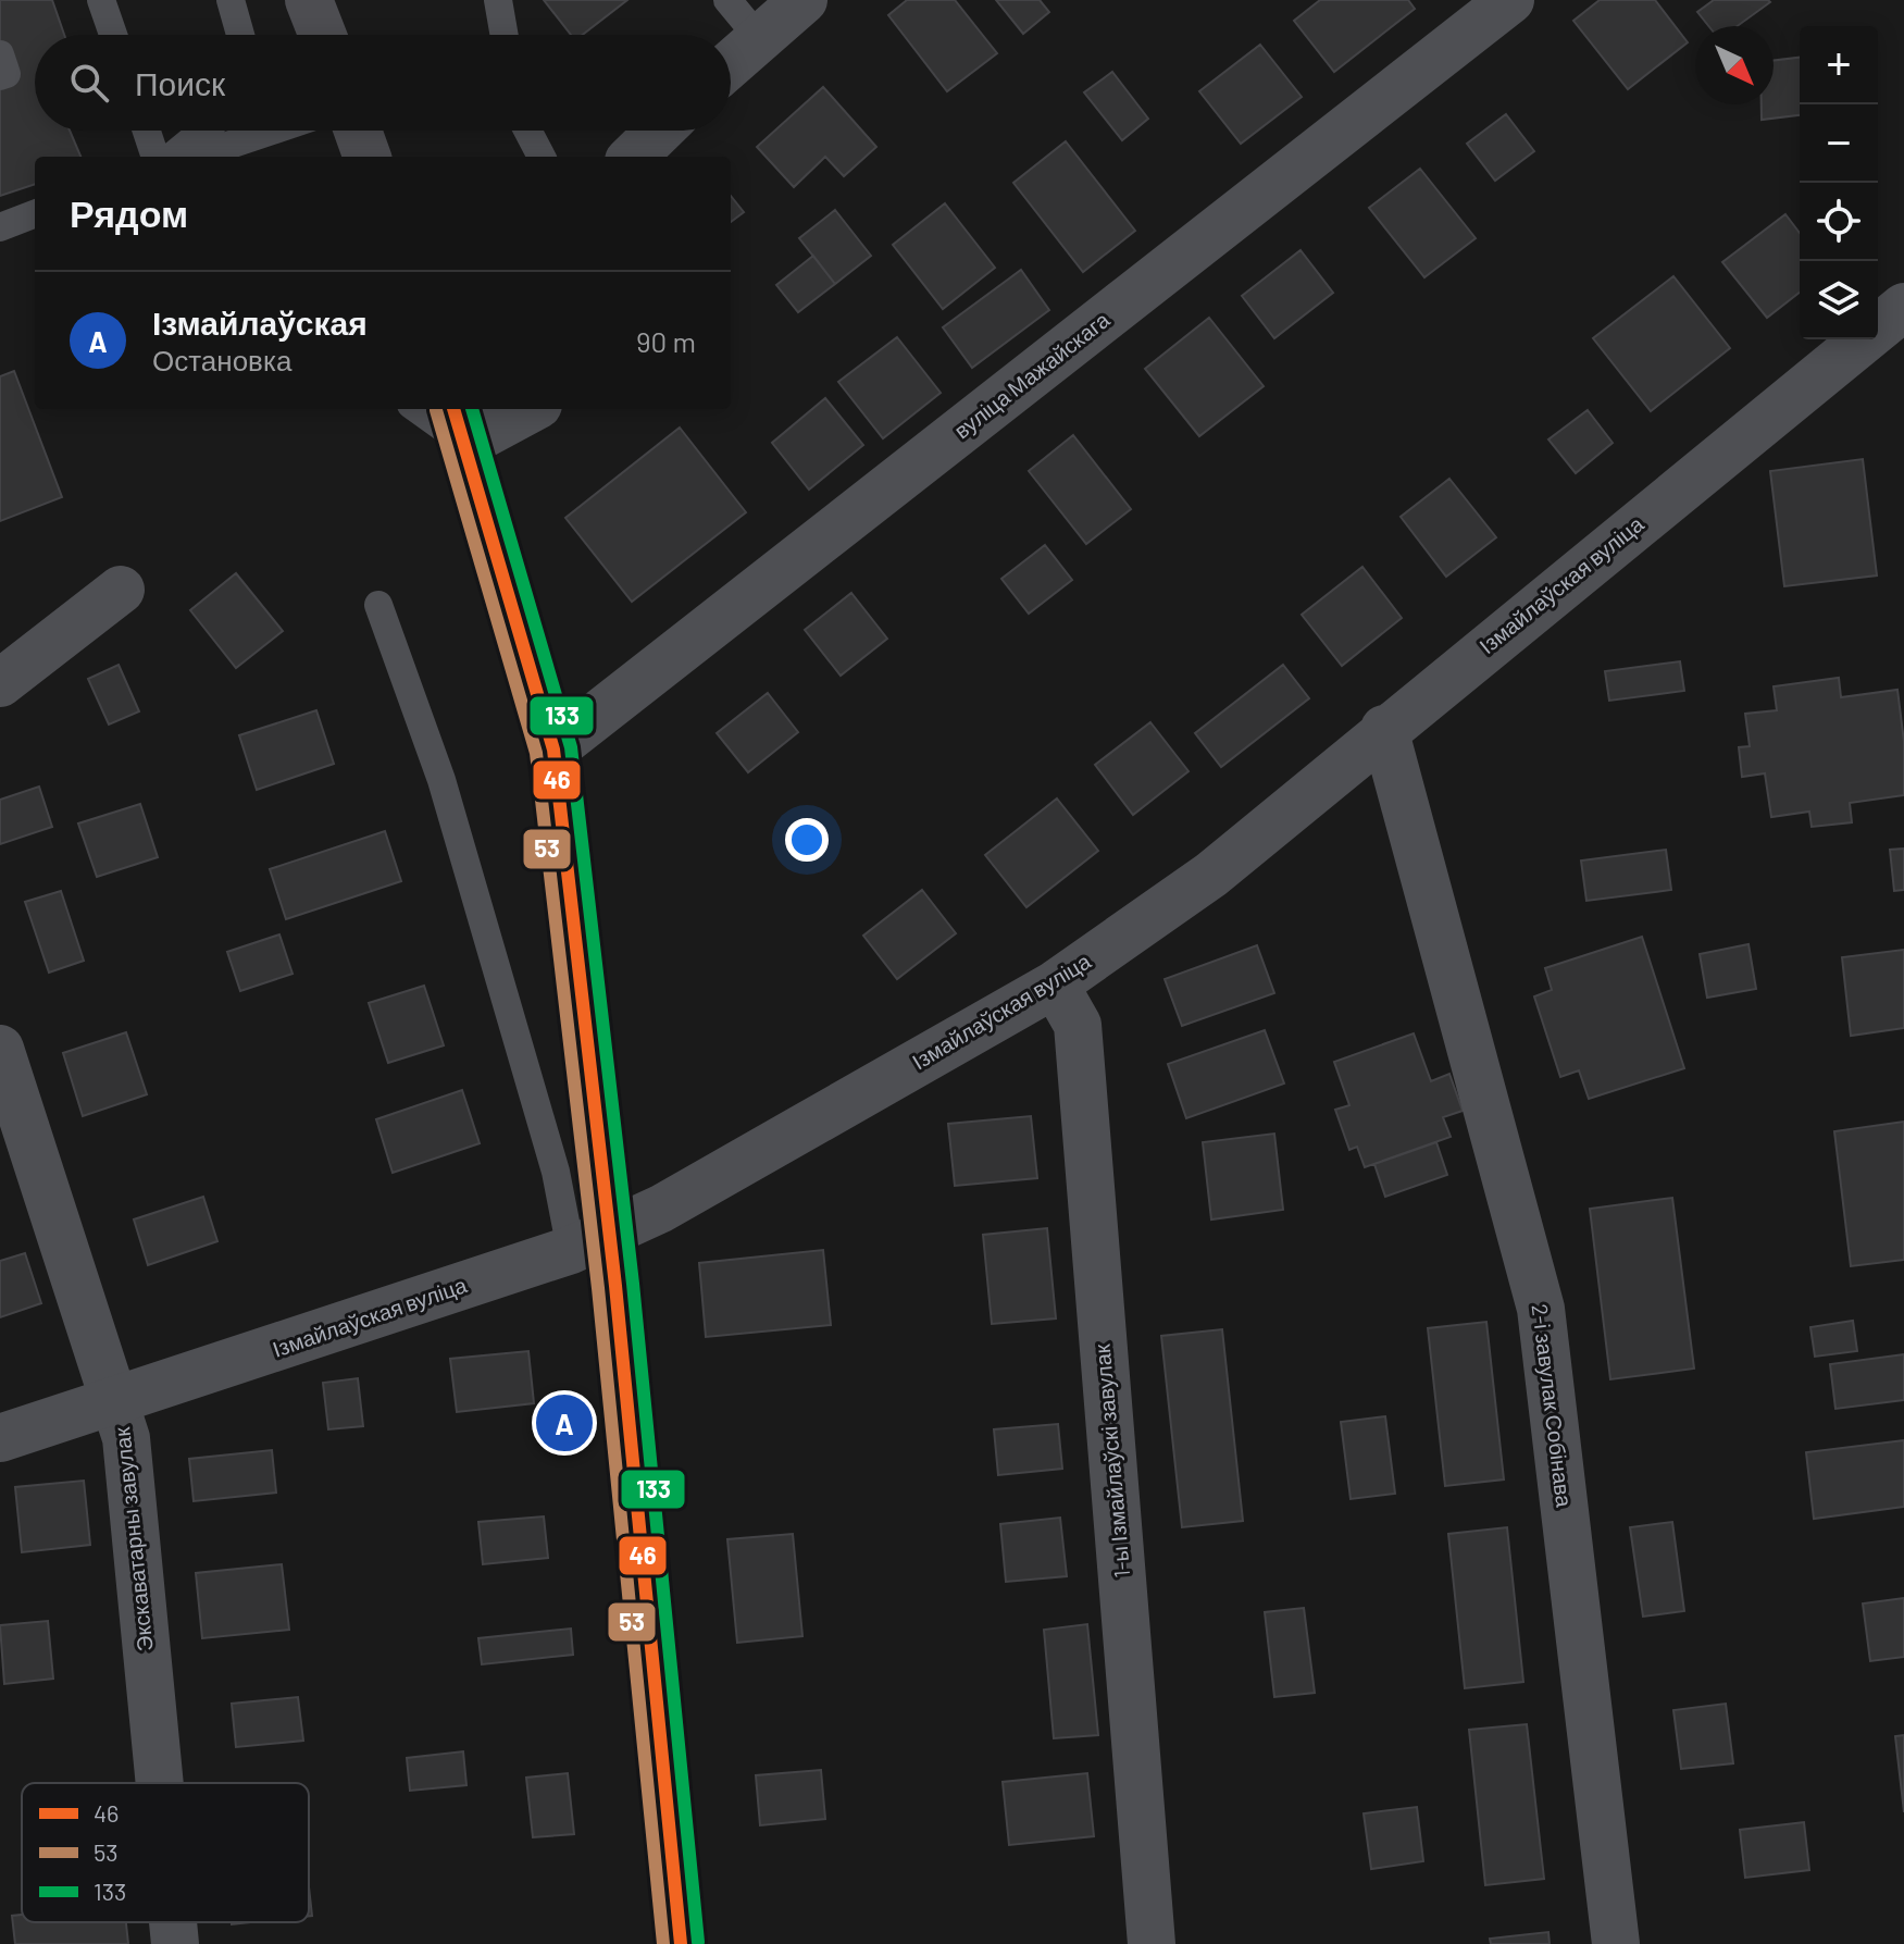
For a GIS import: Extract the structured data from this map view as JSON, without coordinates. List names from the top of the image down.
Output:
{
  "streets": {
    "street": [
      "вуліца Мажайскага",
      "Ізмайлаўская вуліца",
      "2-і завулак Собінава",
      "1-ы Ізмайлаўскі завулак",
      "Экскаватарны завулак"
    ]
  },
  "crossings": [
    ["Ізмайлаўская вуліца", "2-і завулак Собінава"],
    ["Ізмайлаўская вуліца", "1-ы Ізмайлаўскі завулак"],
    ["Ізмайлаўская вуліца", "Экскаватарны завулак"]
  ],
  "lines": ["transit line 46", "transit line 133", "transit line 53"],
  "legend": ["46", "53", "133"],
  "north": "bottom right",
  "page": {
    "map_buttons": ["+", "−"],
    "search": "Поиск",
    "heading": "Рядом",
    "list": [
      {
        "mark": "A",
        "name": "Ізмайлаўская",
        "note": "Остановка",
        "value": "90 m"
      }
    ],
    "pins": "A"
  }
}
